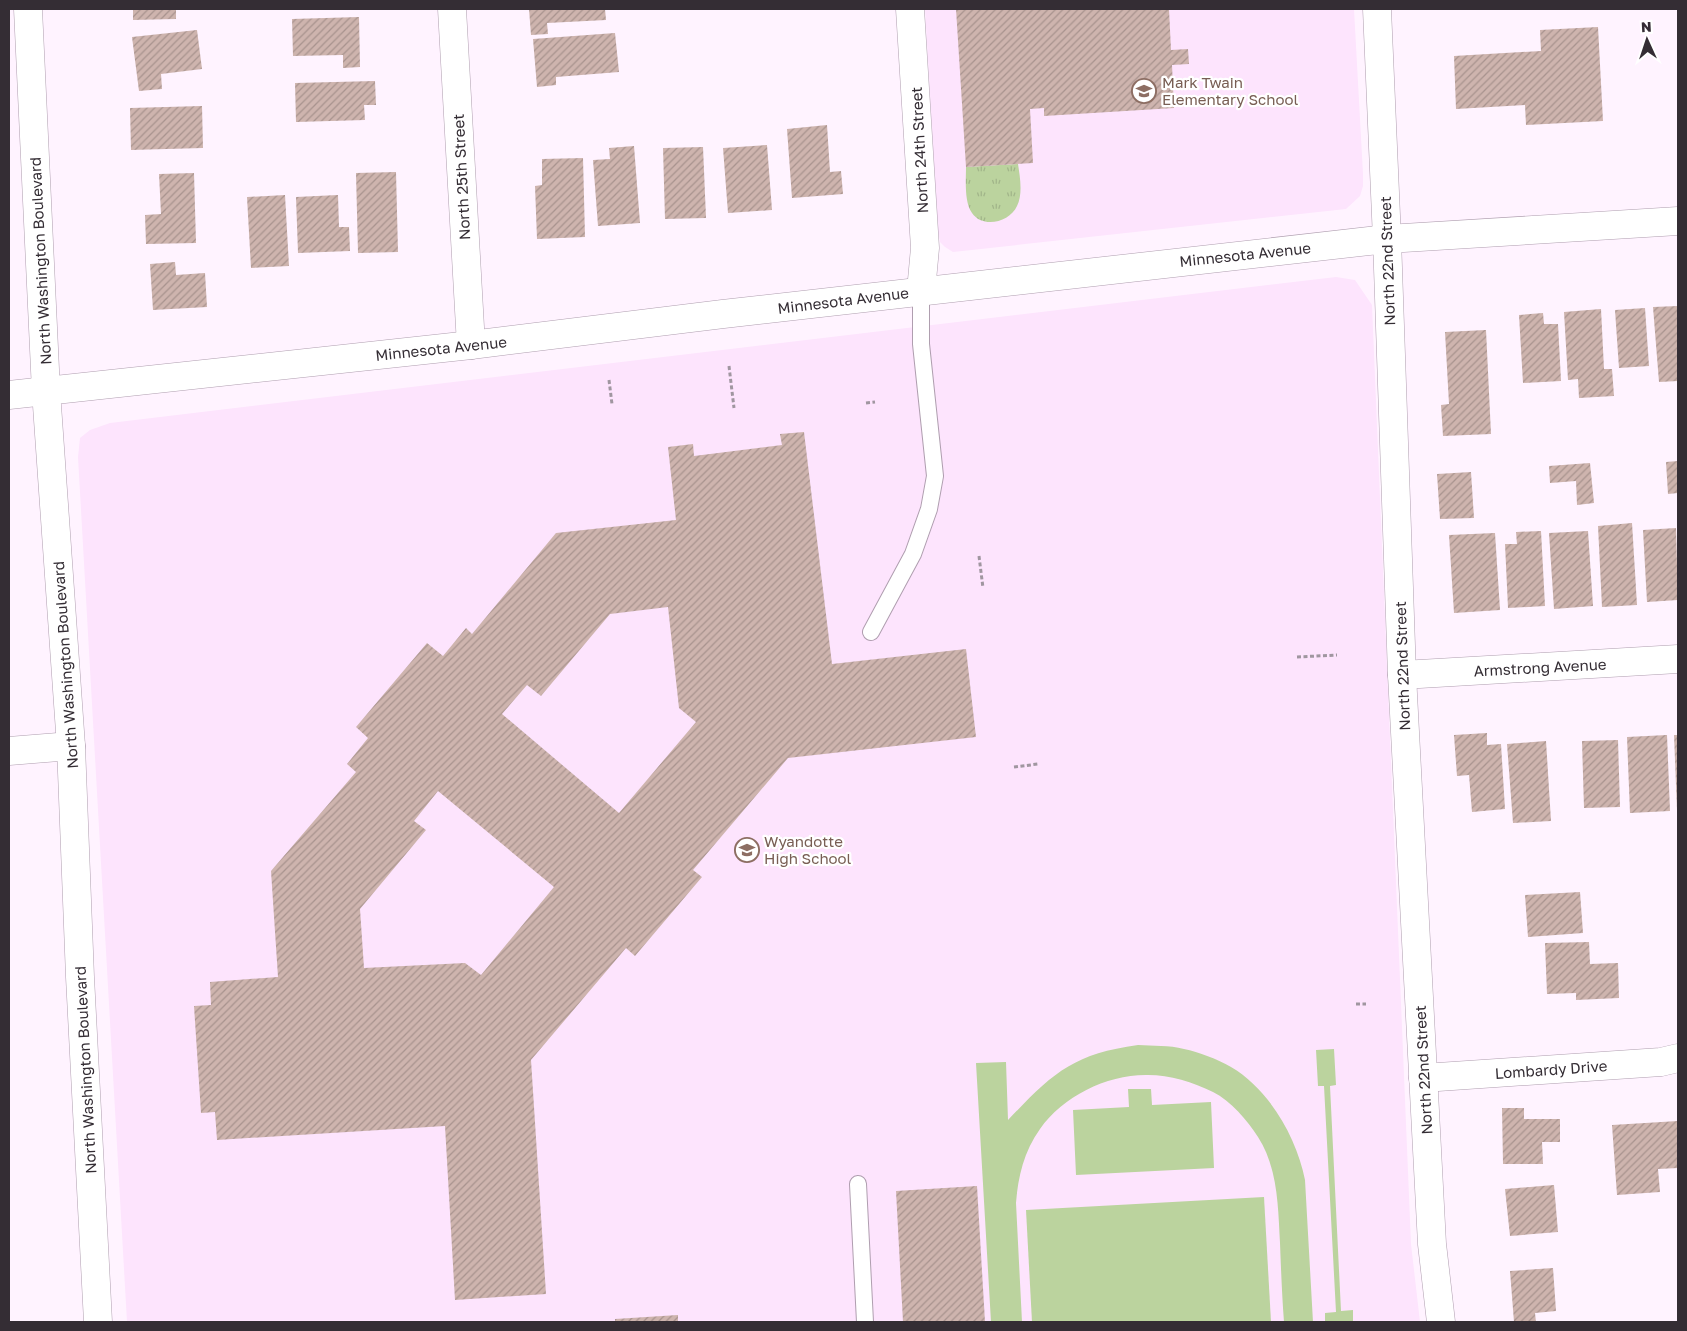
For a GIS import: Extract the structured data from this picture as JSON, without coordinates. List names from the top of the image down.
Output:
{
  "streets": {
    "street": [
      "North 24th Street",
      "North 25th Street",
      "Minnesota Avenue",
      "North Washington Boulevard",
      "North 22nd Street",
      "Armstrong Avenue",
      "Lombardy Drive"
    ]
  },
  "crossings": [
    ["North 24th Street", "Minnesota Avenue"],
    ["North 25th Street", "Minnesota Avenue"],
    ["Minnesota Avenue", "North Washington Boulevard"],
    ["Minnesota Avenue", "North 22nd Street"],
    ["North 22nd Street", "Armstrong Avenue"],
    ["North 22nd Street", "Lombardy Drive"]
  ],
  "places": {
    "school or university": ["Mark Twain Elementary School", "Wyandotte High School"]
  },
  "north": "top"
}
